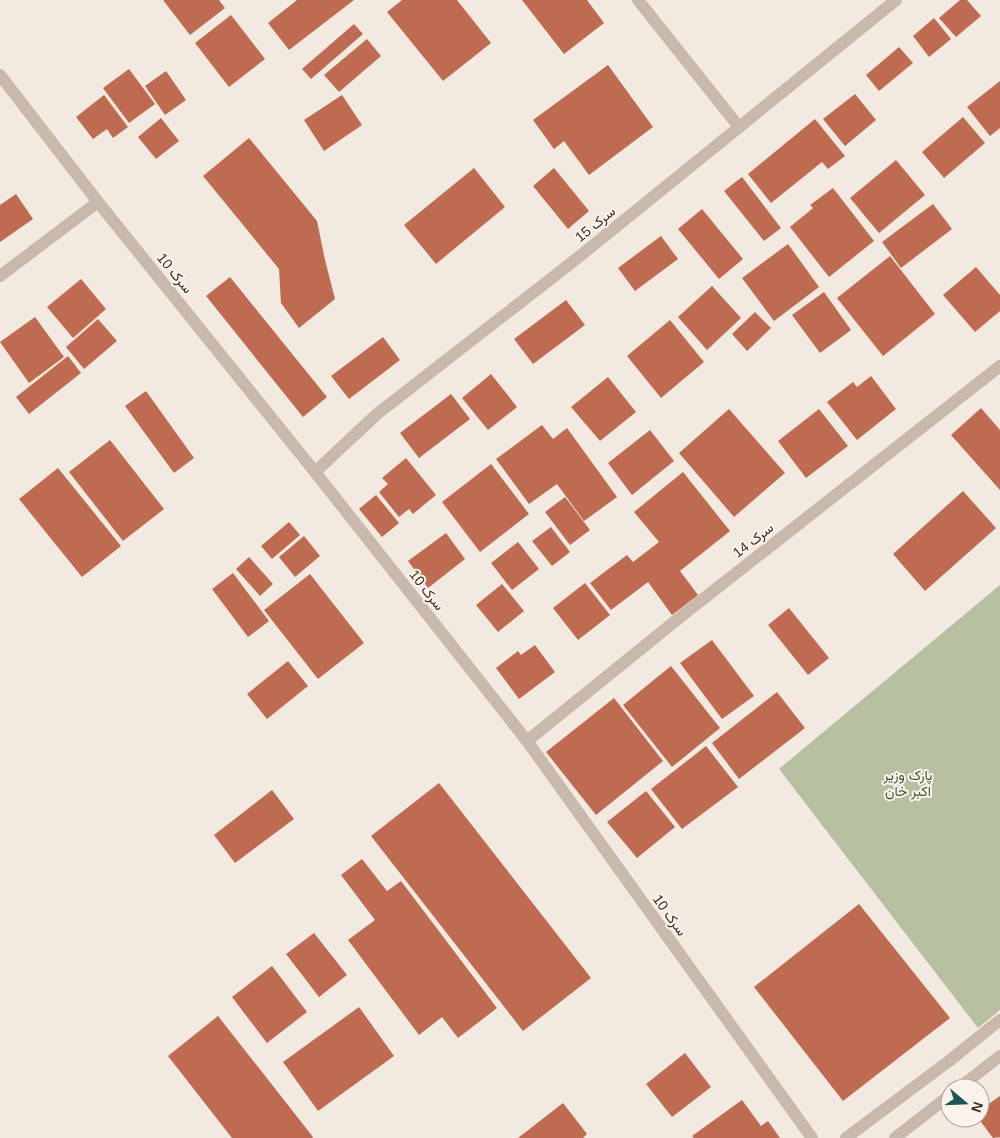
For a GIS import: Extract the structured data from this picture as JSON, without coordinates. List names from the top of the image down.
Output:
{
  "streets": {
    "street": ["سرک 15", "سرک 10", "سرک 14"]
  },
  "crossings": [
    ["سرک 15", "سرک 10"],
    ["سرک 10", "سرک 14"]
  ],
  "parks": ["پارک وزیر اکبر خان"],
  "north": "right"
}
